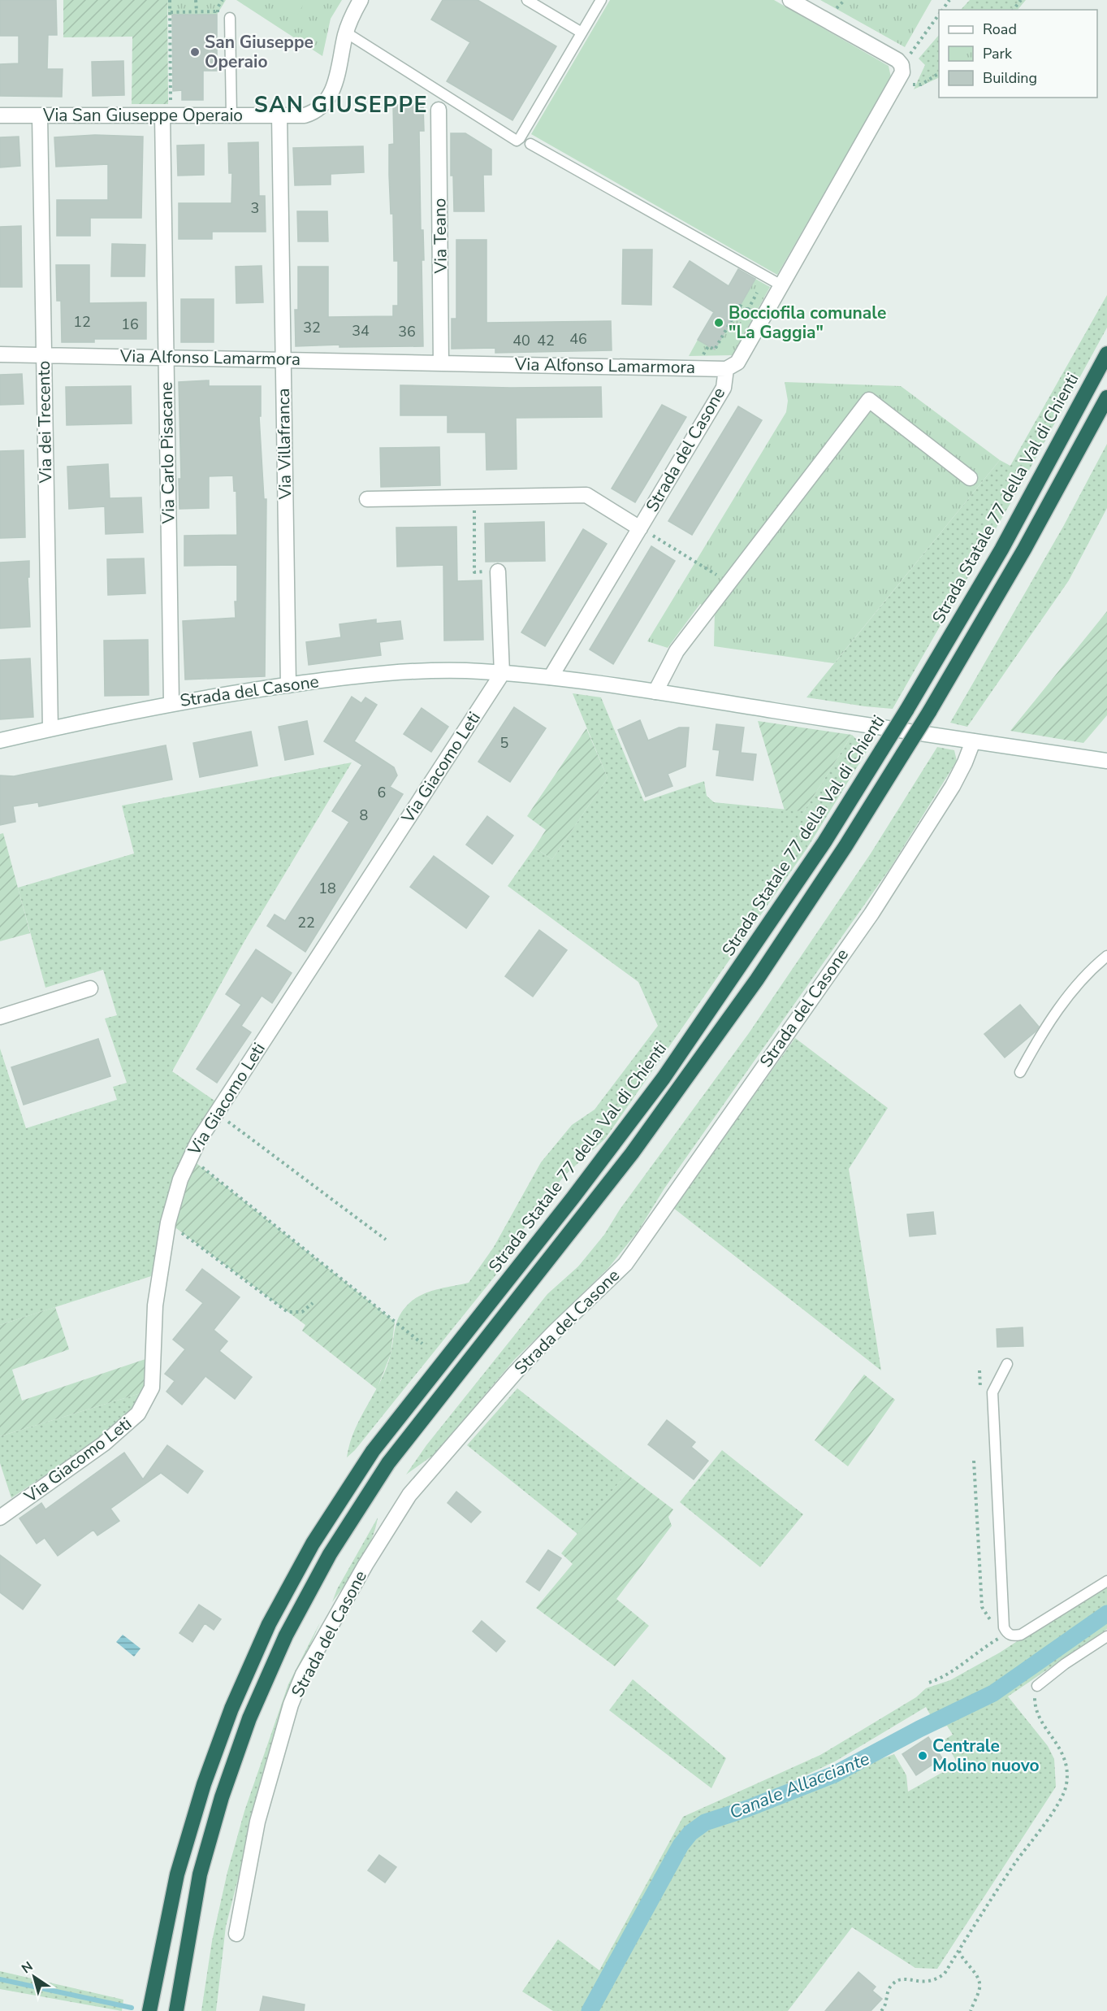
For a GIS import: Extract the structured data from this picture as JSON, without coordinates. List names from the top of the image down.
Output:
{
  "streets": {
    "highway": ["Strada Statale 77 della Val di Chienti"],
    "street": [
      "Via San Giuseppe Operaio",
      "Via Teano",
      "Via Alfonso Lamarmora",
      "Via dei Trecento",
      "Via Villafranca",
      "Strada del Casone",
      "Via Carlo Pisacane",
      "Via Giacomo Leti"
    ]
  },
  "crossings": [
    ["Via San Giuseppe Operaio", "Via dei Trecento"],
    ["Via San Giuseppe Operaio", "Via Villafranca"],
    ["Via San Giuseppe Operaio", "Via Carlo Pisacane"],
    ["Via Teano", "Via Alfonso Lamarmora"],
    ["Via Alfonso Lamarmora", "Via dei Trecento"],
    ["Via Alfonso Lamarmora", "Via Villafranca"],
    ["Via Alfonso Lamarmora", "Strada del Casone"],
    ["Via Alfonso Lamarmora", "Via Carlo Pisacane"],
    ["Via dei Trecento", "Strada del Casone"],
    ["Via Villafranca", "Strada del Casone"],
    ["Strada del Casone", "Via Carlo Pisacane"],
    ["Strada del Casone", "Via Giacomo Leti"]
  ],
  "districts": ["SAN GIUSEPPE"],
  "water": ["Canale Allacciante"],
  "places": ["San Giuseppe Operaio", "Bocciofila comunale \"La Gaggia\"", "Centrale Molino nuovo"],
  "house_numbers": [
    "3",
    "12",
    "16",
    "32",
    "34",
    "36",
    "46",
    "40",
    "42",
    "5",
    "6",
    "8",
    "18",
    "22"
  ],
  "legend": ["Road", "Park", "Building"],
  "north": "top left"
}
